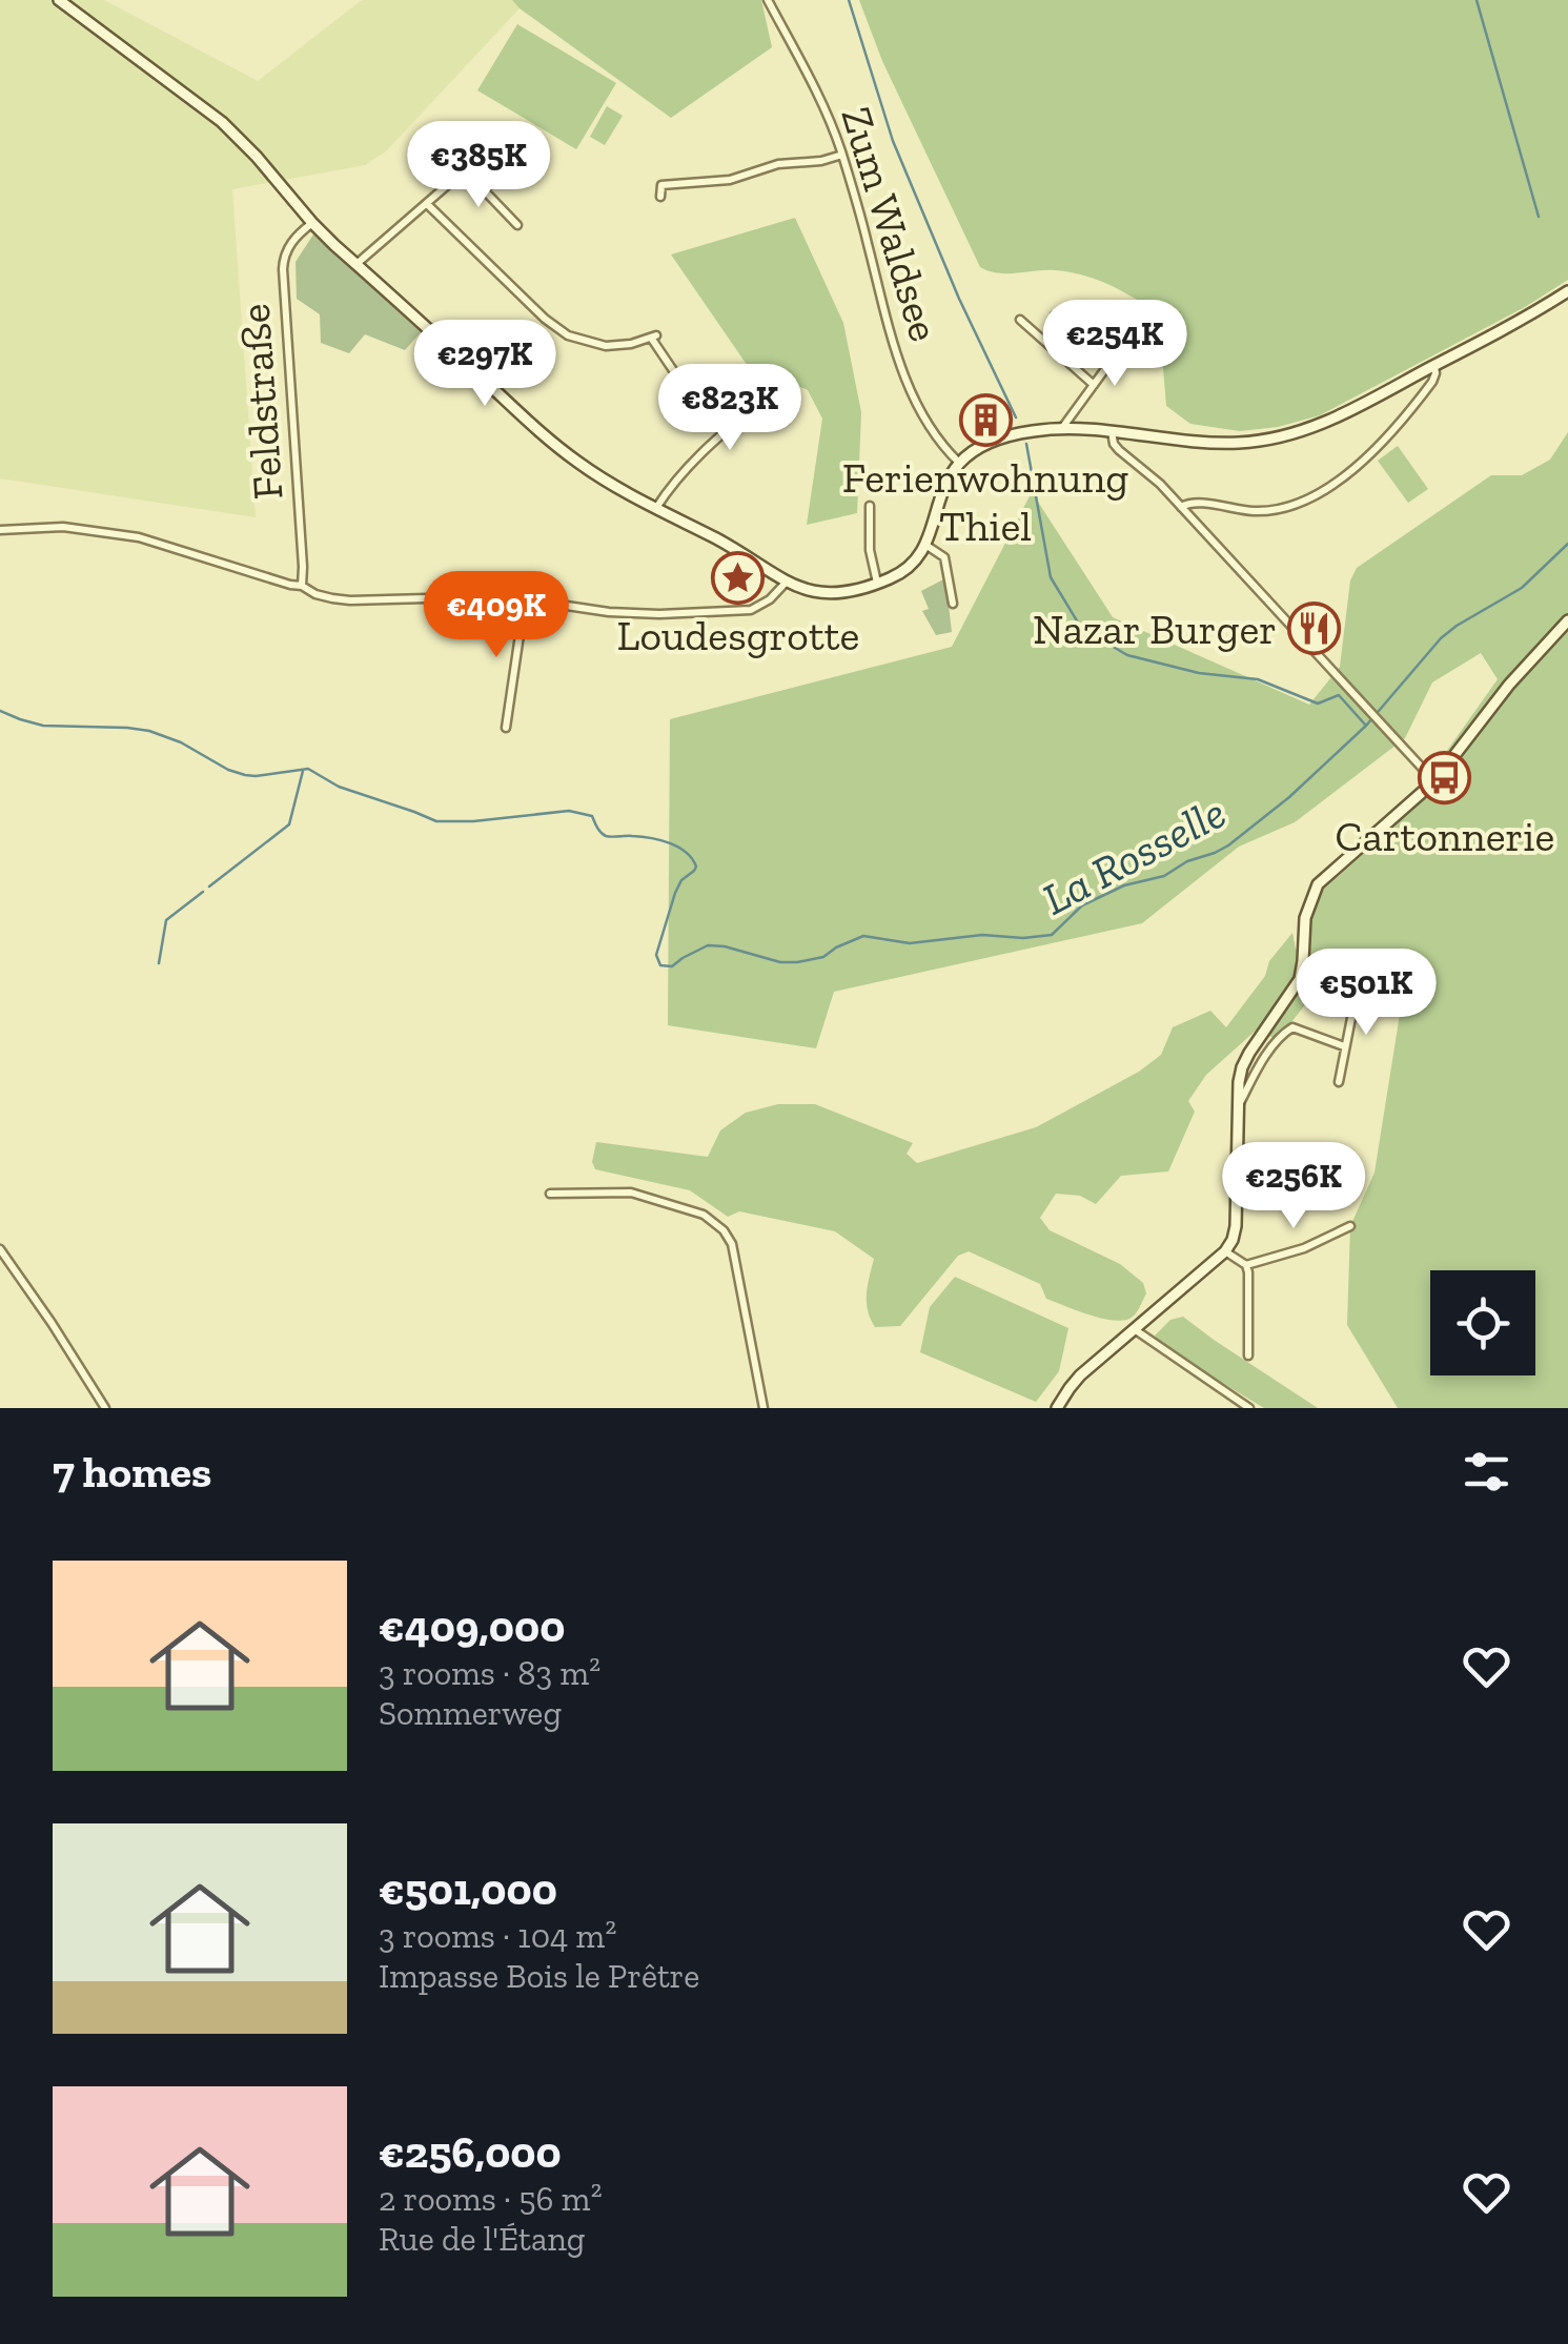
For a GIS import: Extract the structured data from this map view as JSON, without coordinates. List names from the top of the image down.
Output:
{
  "streets": {
    "street": ["Zum Waldsee", "Feldstraße"]
  },
  "water": ["La Rosselle"],
  "places": {
    "building": ["Ferienwohnung Thiel"],
    "place": ["Loudesgrotte"],
    "restaurant": ["Nazar Burger"],
    "bus stop": ["Cartonnerie"]
  },
  "page": {
    "price": [
      "€385K",
      "€254K",
      "€297K",
      "€823K",
      "€409K",
      "€501K",
      "€256K"
    ],
    "heading": "7 homes",
    "list": [
      {
        "name": "€409,000",
        "note": "3 rooms · 83 m² · Sommerweg"
      },
      {
        "name": "€501,000",
        "note": "3 rooms · 104 m² · Impasse Bois le Prêtre"
      },
      {
        "name": "€256,000",
        "note": "2 rooms · 56 m² · Rue de l'Étang"
      }
    ]
  }
}
